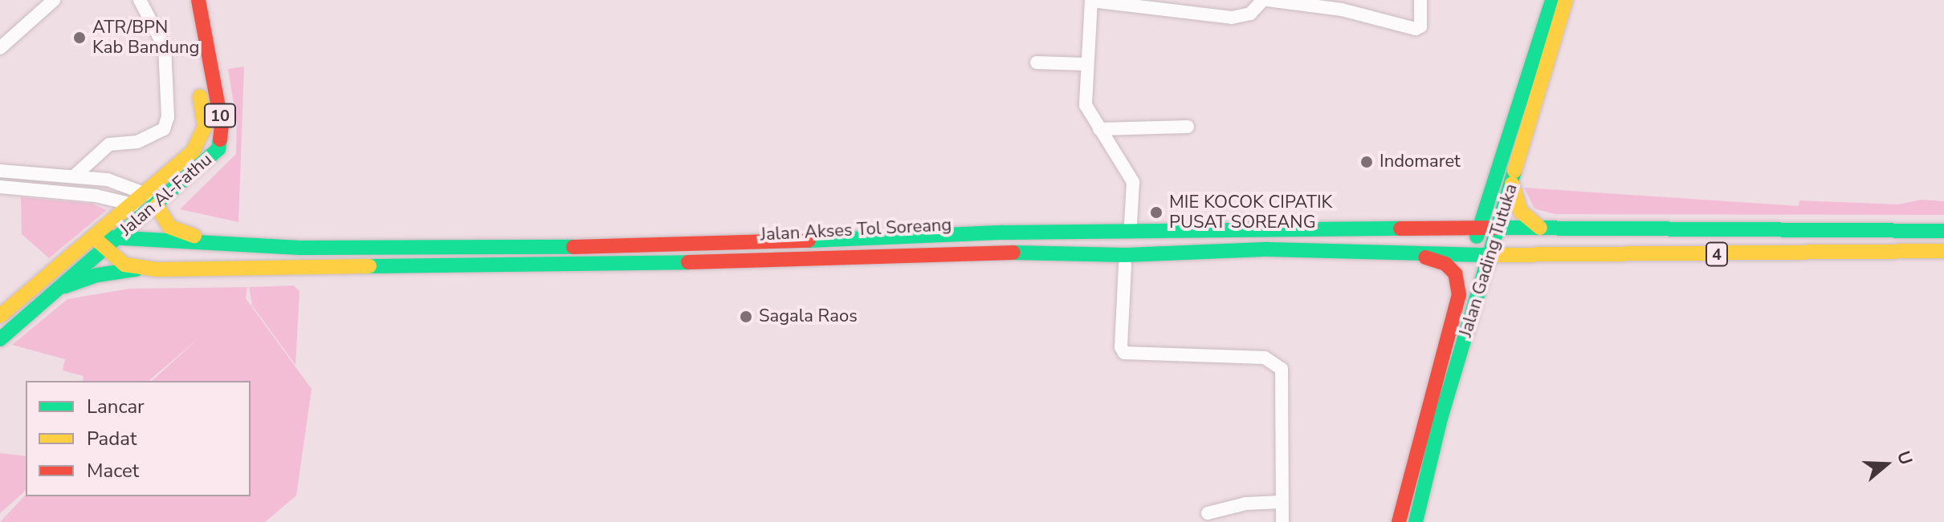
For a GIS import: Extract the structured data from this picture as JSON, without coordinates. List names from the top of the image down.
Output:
{
  "streets": {
    "main road": [
      "10",
      "Jalan Al-Fathu",
      "Jalan Akses Tol Soreang",
      "4",
      "Jalan Gading Tutuka"
    ]
  },
  "crossings": [
    ["Jalan Al-Fathu", "Jalan Akses Tol Soreang"],
    ["Jalan Akses Tol Soreang", "4"],
    ["Jalan Akses Tol Soreang", "Jalan Gading Tutuka"],
    ["4", "Jalan Gading Tutuka"]
  ],
  "places": [
    "ATR/BPN Kab Bandung",
    "Indomaret",
    "MIE KOCOK CIPATIK PUSAT SOREANG",
    "Sagala Raos"
  ],
  "legend": ["Lancar", "Padat", "Macet"],
  "north": "right"
}
